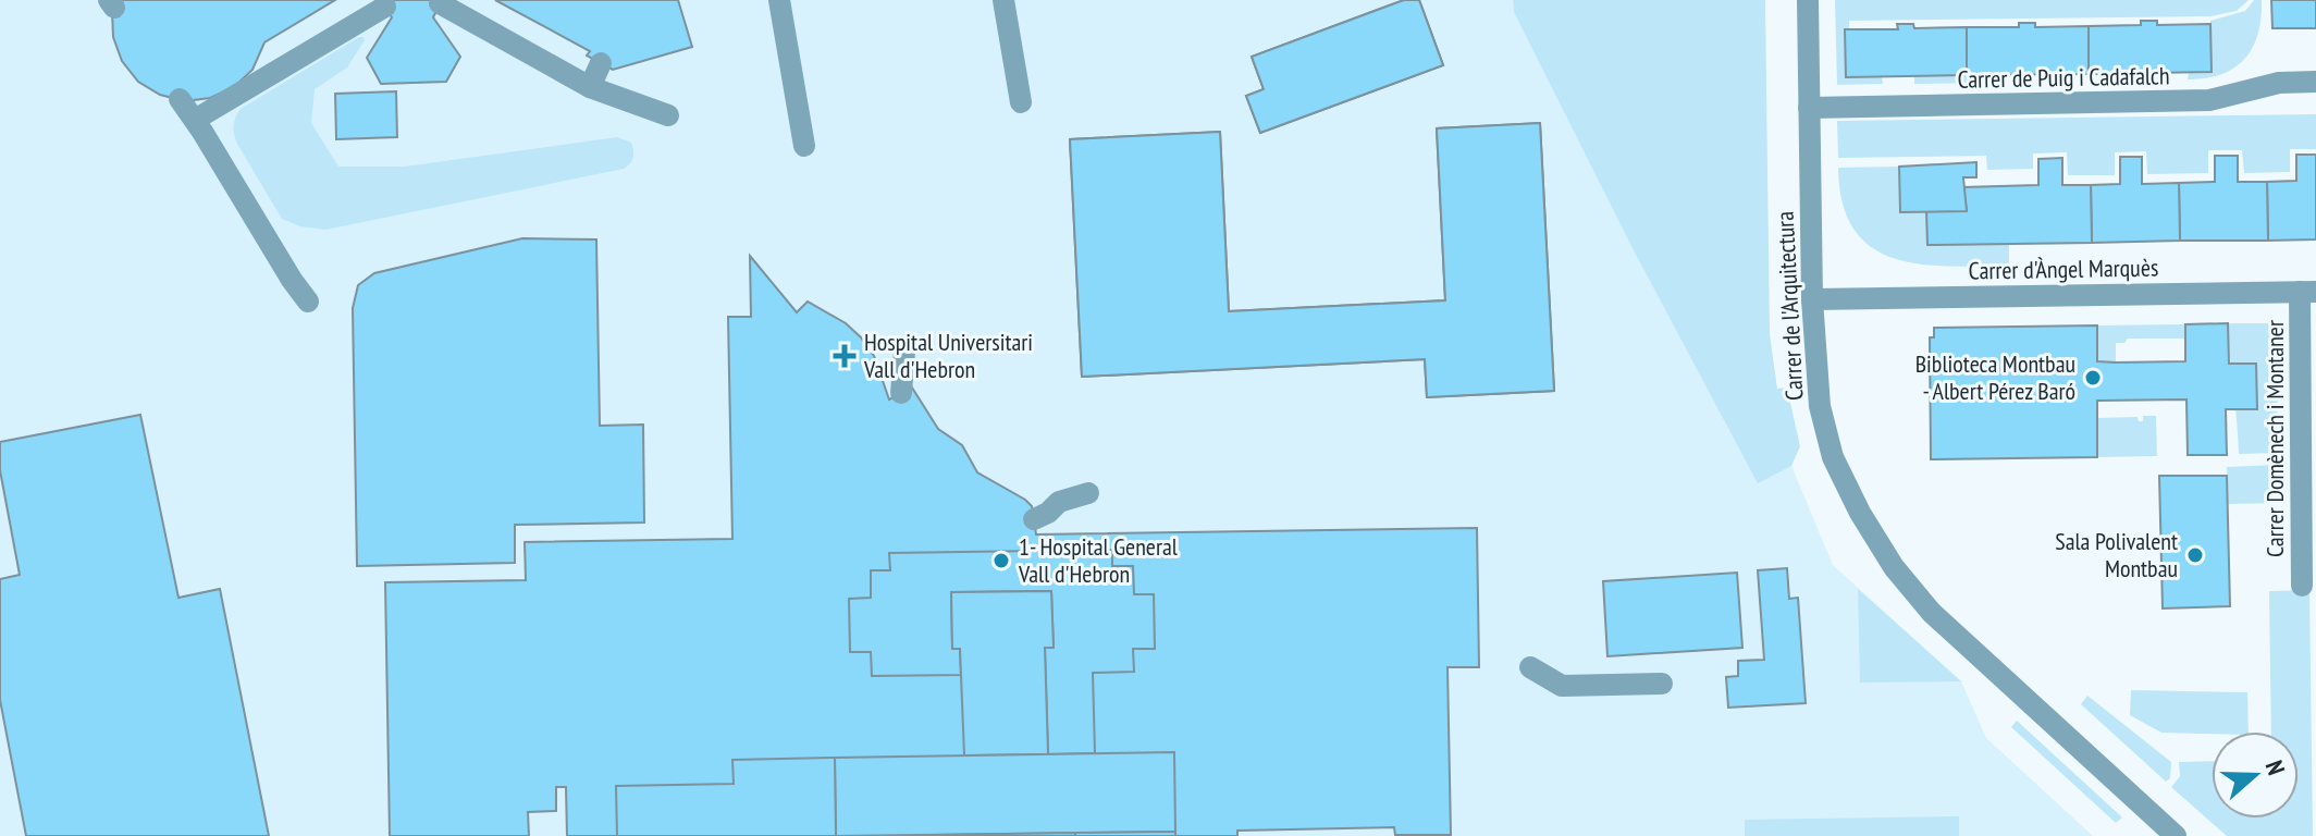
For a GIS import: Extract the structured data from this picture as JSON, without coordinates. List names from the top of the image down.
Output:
{
  "streets": {
    "street": [
      "Carrer de Puig i Cadafalch",
      "Carrer d'Àngel Marquès",
      "Carrer de l'Arquitectura",
      "Carrer Domènech i Montaner"
    ]
  },
  "crossings": [
    ["Carrer de Puig i Cadafalch", "Carrer de l'Arquitectura"],
    ["Carrer d'Àngel Marquès", "Carrer de l'Arquitectura"],
    ["Carrer d'Àngel Marquès", "Carrer Domènech i Montaner"]
  ],
  "places": {
    "health": ["Hospital Universitari Vall d'Hebron"],
    "other": ["Biblioteca Montbau - Albert Pérez Baró", "Sala Polivalent Montbau", "1- Hospital General Vall d'Hebron"]
  },
  "north": "right"
}
